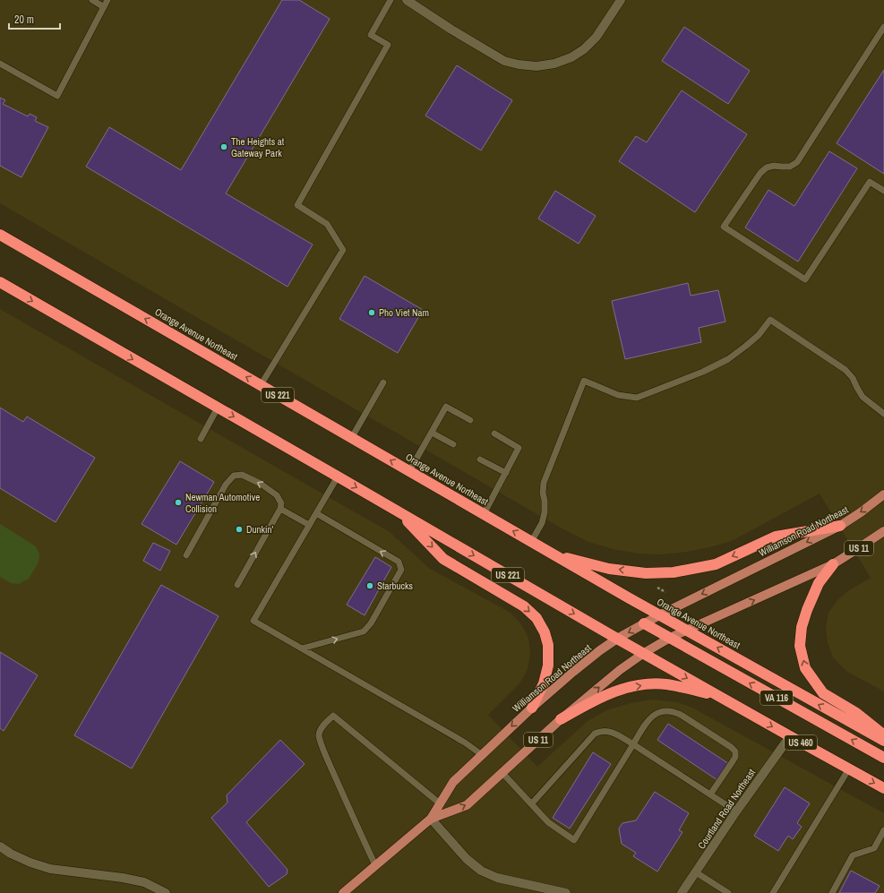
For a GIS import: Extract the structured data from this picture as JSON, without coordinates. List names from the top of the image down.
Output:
{
  "streets": {
    "highway": [
      "Orange Avenue Northeast",
      "US 221",
      "VA 116",
      "US 460"
    ],
    "main road": ["Williamson Road Northeast", "US 11"],
    "street": ["Courtland Road Northeast"]
  },
  "crossings": [
    ["Orange Avenue Northeast", "Williamson Road Northeast"],
    ["US 221", "Williamson Road Northeast"],
    ["US 221", "US 460"],
    ["Williamson Road Northeast", "VA 116"],
    ["Williamson Road Northeast", "US 460"],
    ["US 460", "Courtland Road Northeast"]
  ],
  "places": [
    "The Heights at Gateway Park",
    "Pho Viet Nam",
    "Newman Automotive Collision",
    "Dunkin'",
    "Starbucks"
  ],
  "scale_bar": "20 m"
}
